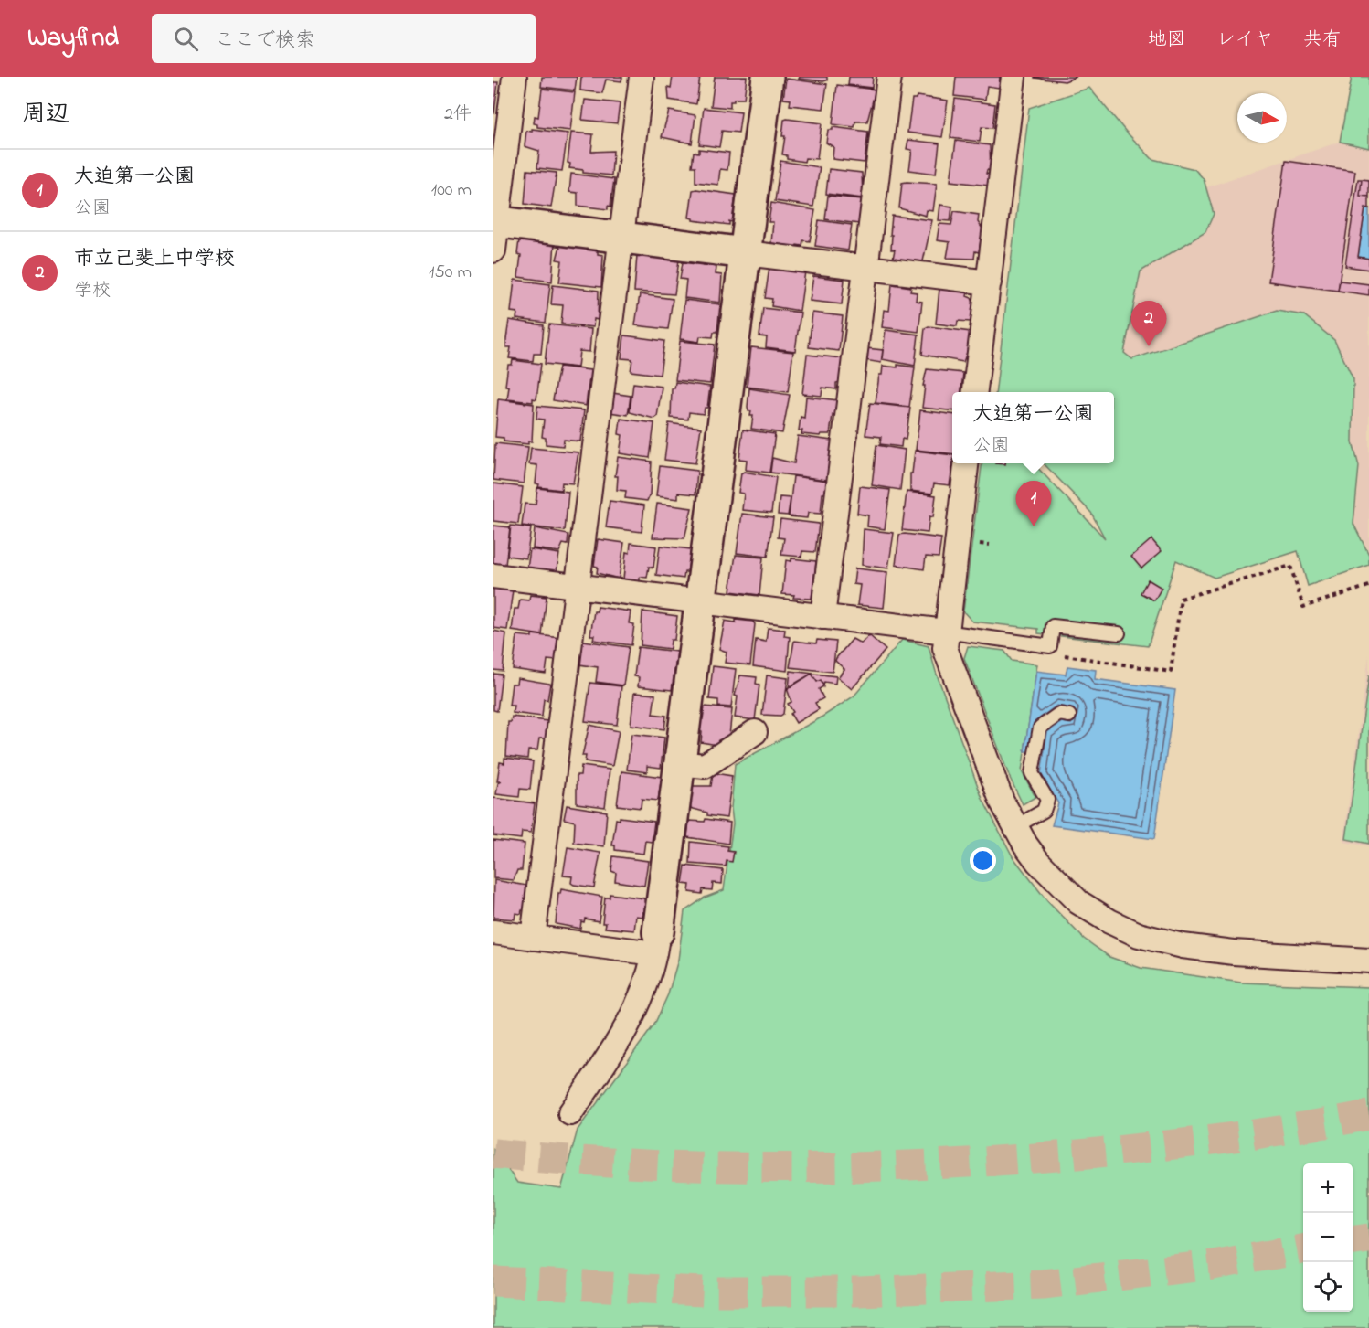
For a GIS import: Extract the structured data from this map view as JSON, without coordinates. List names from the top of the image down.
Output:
{
  "north": "right",
  "page": {
    "header": "Wayfind",
    "search": "ここで検索",
    "nav": ["地図", "レイヤ", "共有"],
    "heading": ["周辺", "2件"],
    "list": [
      {
        "mark": "1",
        "name": "大迫第一公園",
        "note": "公園",
        "value": "100 m"
      },
      {
        "mark": "2",
        "name": "市立己斐上中学校",
        "note": "学校",
        "value": "150 m"
      }
    ],
    "pins": ["2", "1"],
    "popup": ["大迫第一公園", "公園"],
    "map_buttons": ["+", "−"]
  }
}
